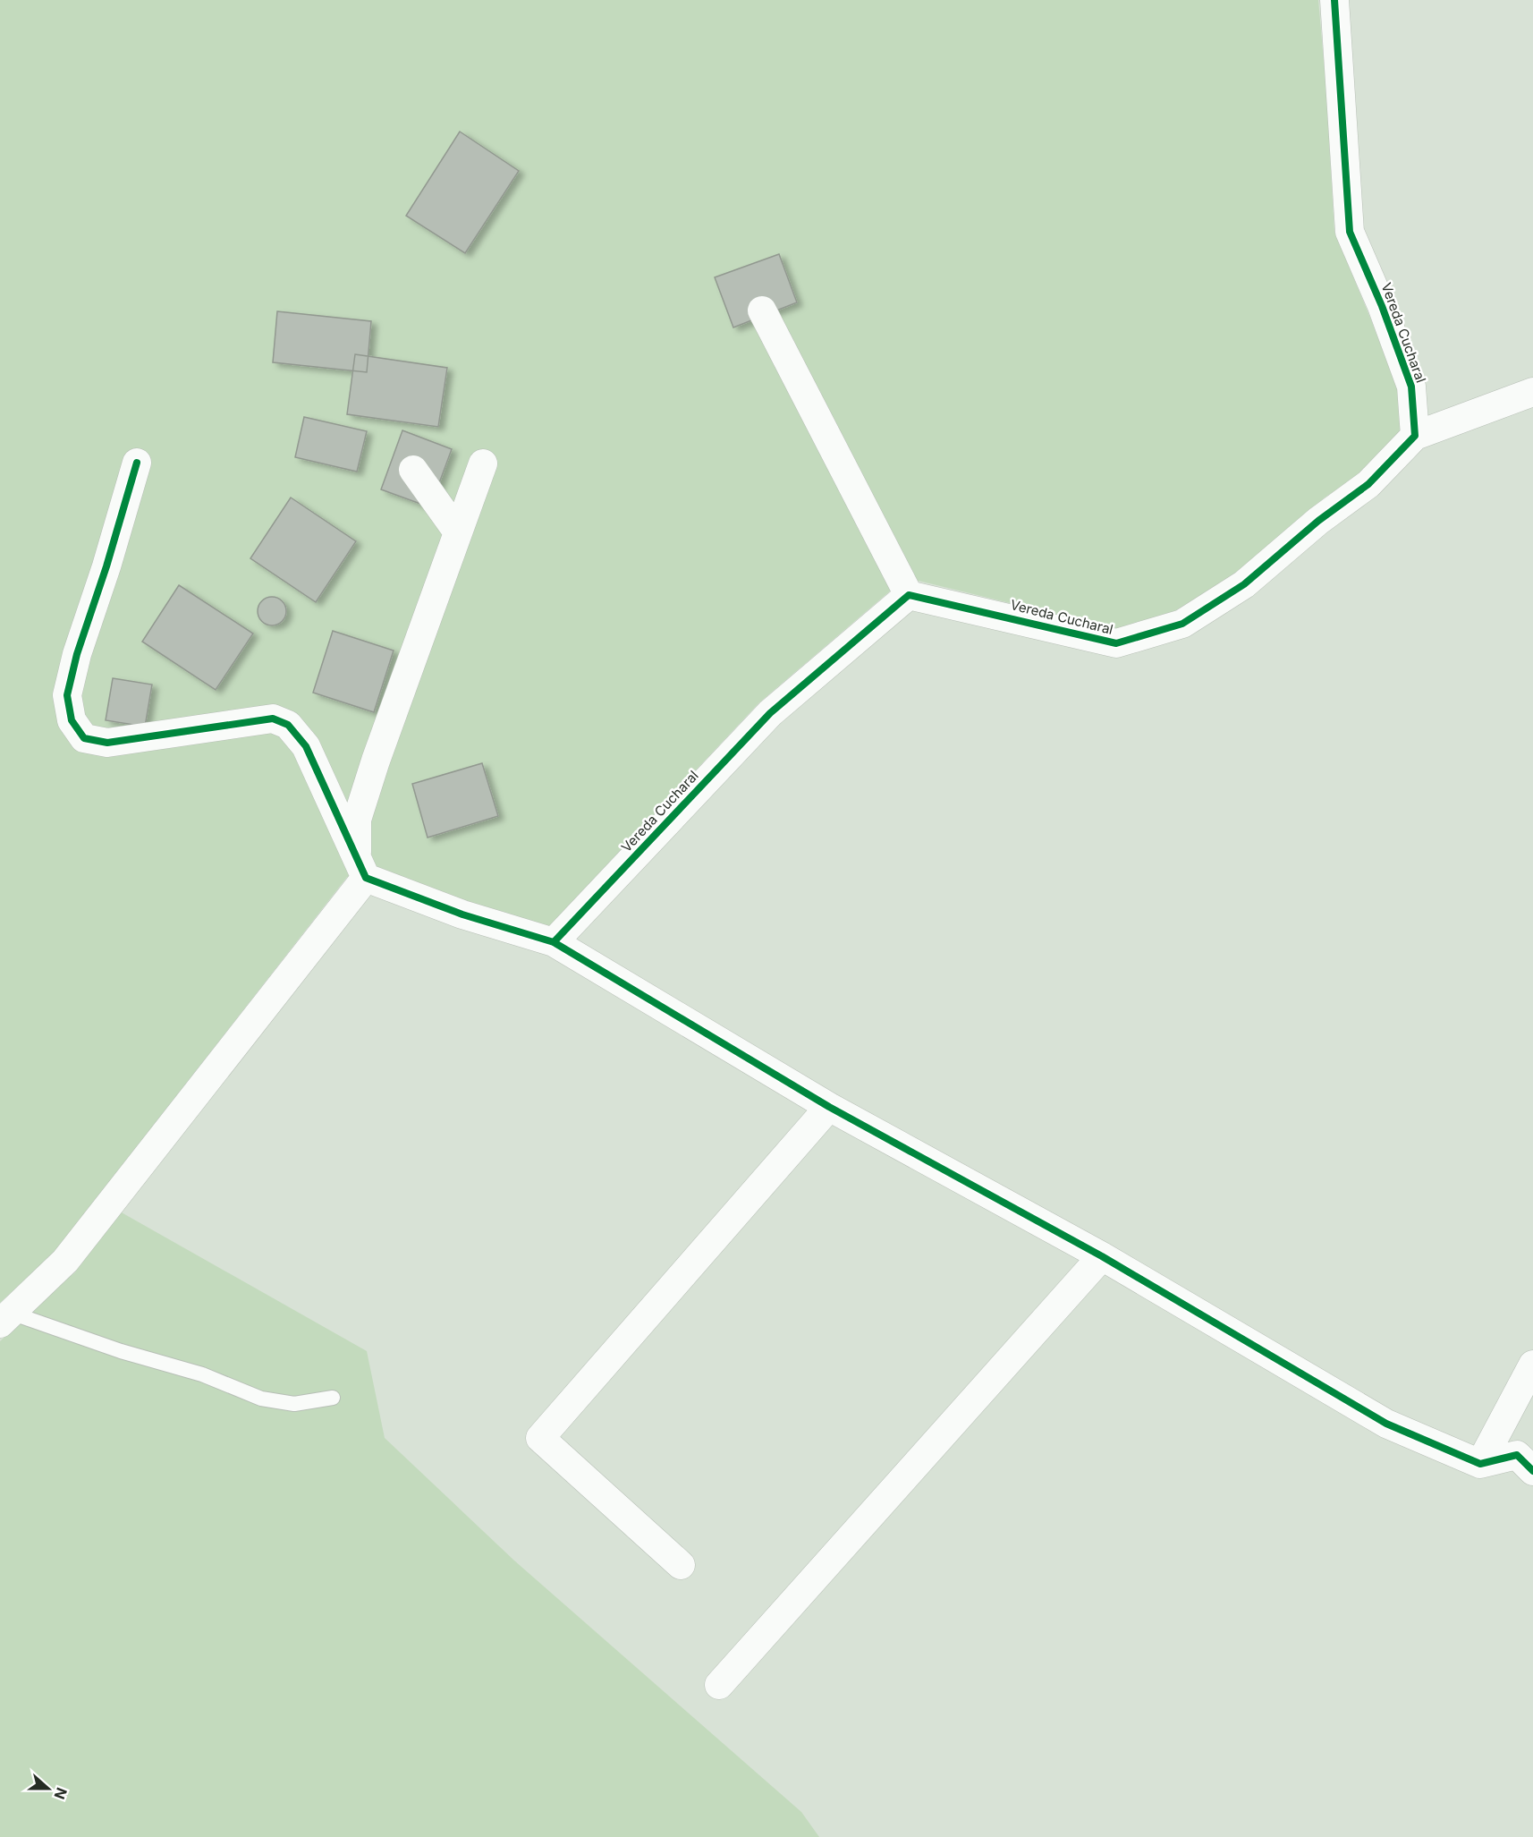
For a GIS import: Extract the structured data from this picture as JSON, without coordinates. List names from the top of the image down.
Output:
{
  "streets": {
    "street": ["Vereda Cucharal"]
  },
  "north": "right"
}
